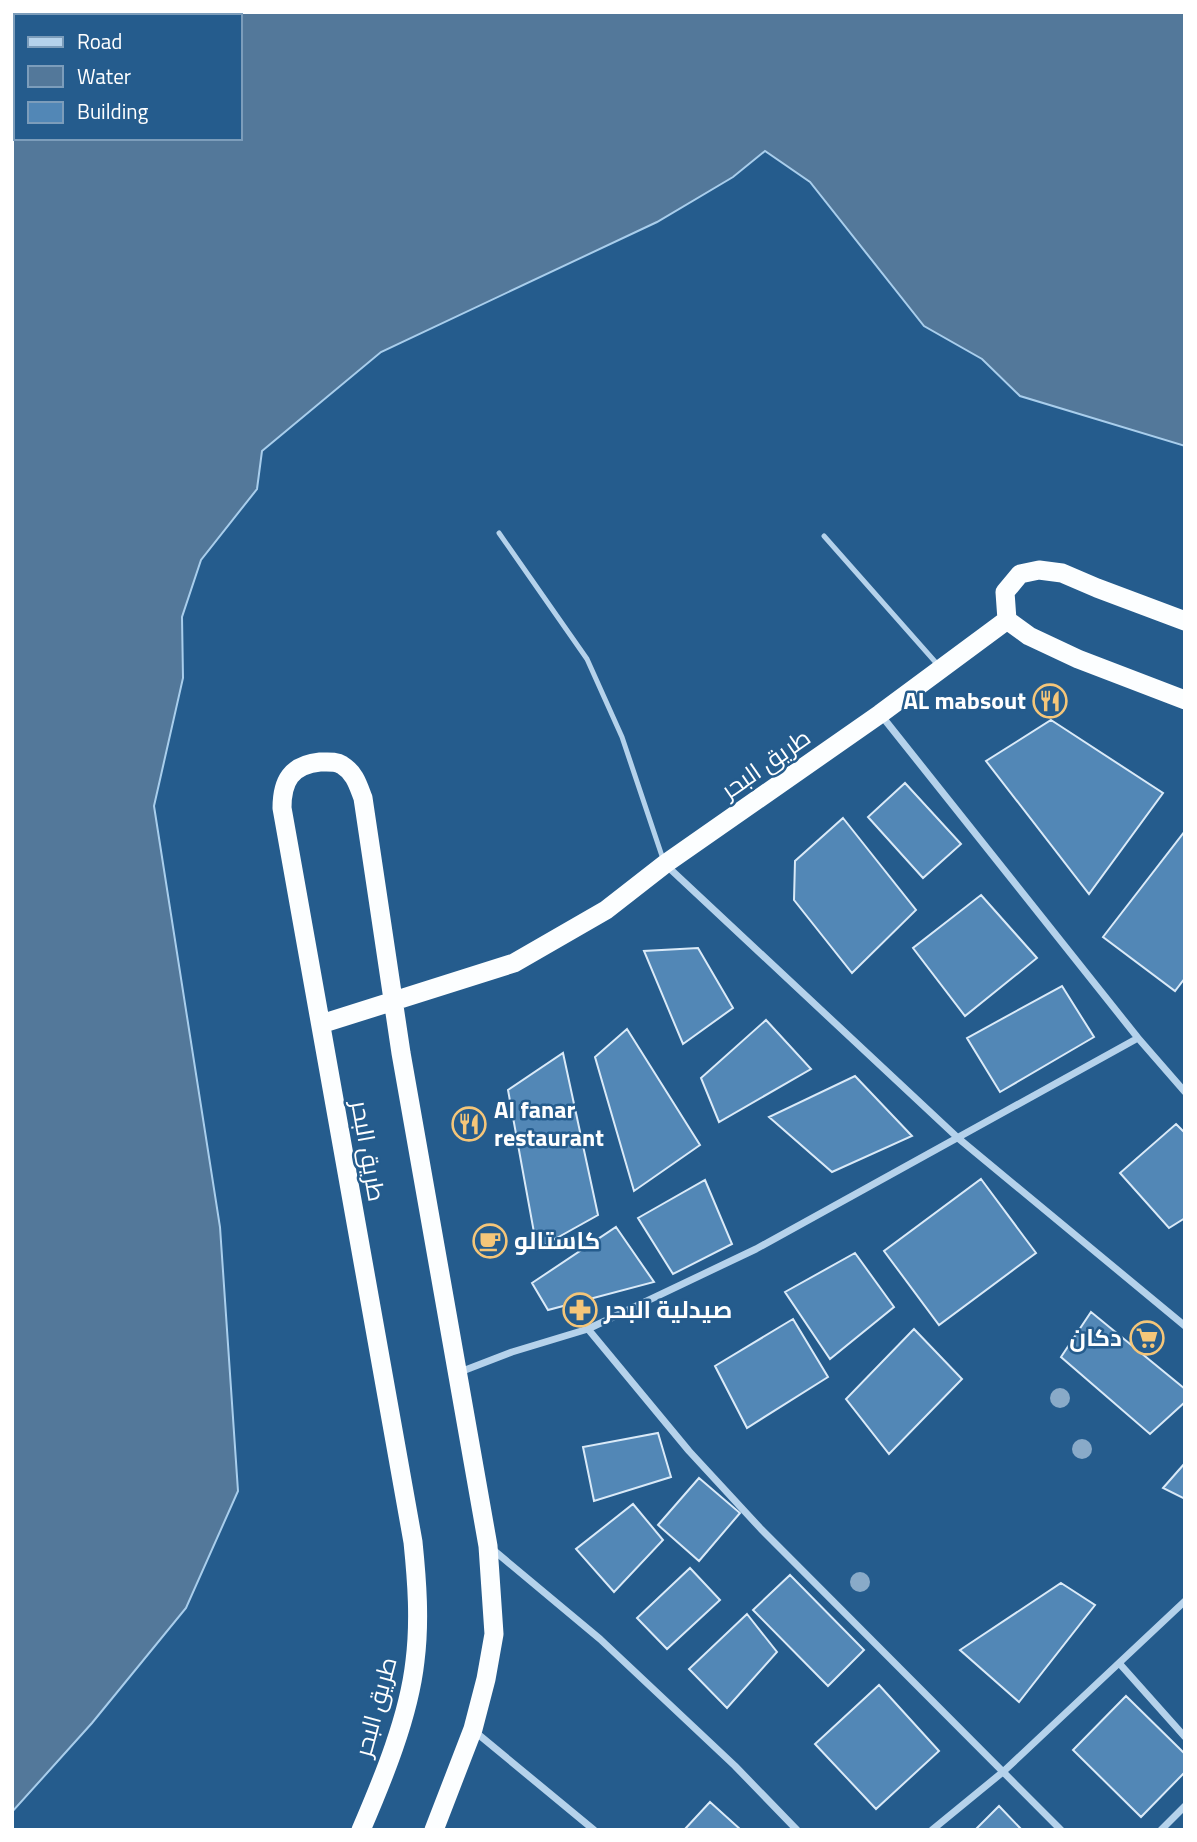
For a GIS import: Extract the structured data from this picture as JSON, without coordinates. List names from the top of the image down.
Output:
{
  "streets": {
    "highway": ["طريق البحر"]
  },
  "places": {
    "restaurant": ["AL mabsout", "Al fanar restaurant"],
    "cafe": ["كاستالو"],
    "pharmacy": ["صيدلية البحر"],
    "supermarket": ["دكان"]
  },
  "legend": ["Road", "Water", "Building"]
}
